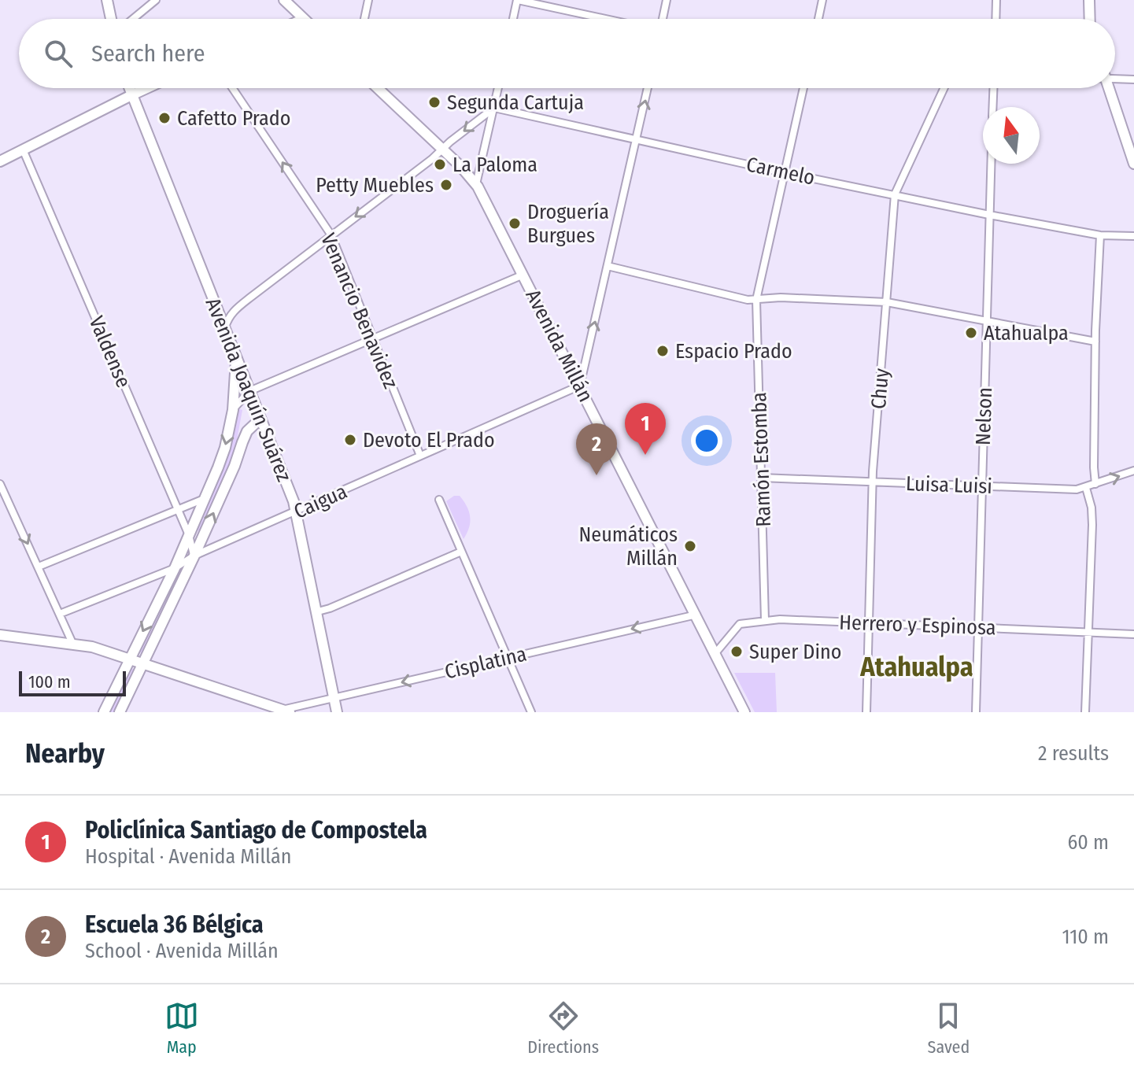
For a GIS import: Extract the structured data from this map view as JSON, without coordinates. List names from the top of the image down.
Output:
{
  "streets": {
    "street": [
      "Carmelo",
      "Venancio Benavidez",
      "Avenida Millán",
      "Valdense",
      "Chuy",
      "Avenida Joaquín Suárez",
      "Nelson",
      "Ramón Estomba",
      "Luisa Luisi",
      "Caigua",
      "Herrero y Espinosa",
      "Cisplatina"
    ]
  },
  "crossings": [
    ["Carmelo", "Chuy"],
    ["Carmelo", "Nelson"],
    ["Carmelo", "Ramón Estomba"],
    ["Venancio Benavidez", "Caigua"],
    ["Avenida Millán", "Caigua"],
    ["Avenida Millán", "Herrero y Espinosa"],
    ["Avenida Millán", "Cisplatina"],
    ["Valdense", "Caigua"],
    ["Chuy", "Luisa Luisi"],
    ["Chuy", "Herrero y Espinosa"],
    ["Avenida Joaquín Suárez", "Caigua"],
    ["Avenida Joaquín Suárez", "Cisplatina"],
    ["Nelson", "Luisa Luisi"],
    ["Nelson", "Herrero y Espinosa"],
    ["Ramón Estomba", "Luisa Luisi"],
    ["Ramón Estomba", "Herrero y Espinosa"]
  ],
  "one_way": ["Venancio Benavidez", "Cisplatina"],
  "districts": ["Atahualpa"],
  "places": [
    "Segunda Cartuja",
    "Cafetto Prado",
    "La Paloma",
    "Petty Muebles",
    "Droguería Burgues",
    "Atahualpa",
    "Espacio Prado",
    "Devoto El Prado",
    "Neumáticos Millán",
    "Super Dino"
  ],
  "scale_bar": "100 m",
  "north": "top",
  "page": {
    "search": "Search here",
    "pins": ["1", "2"],
    "scale": "100 m",
    "heading": ["Nearby", "2 results"],
    "list": [
      {
        "mark": "1",
        "name": "Policlínica Santiago de Compostela",
        "note": "Hospital · Avenida Millán",
        "value": "60 m"
      },
      {
        "mark": "2",
        "name": "Escuela 36 Bélgica",
        "note": "School · Avenida Millán",
        "value": "110 m"
      }
    ],
    "nav": ["Map", "Directions", "Saved"]
  }
}
